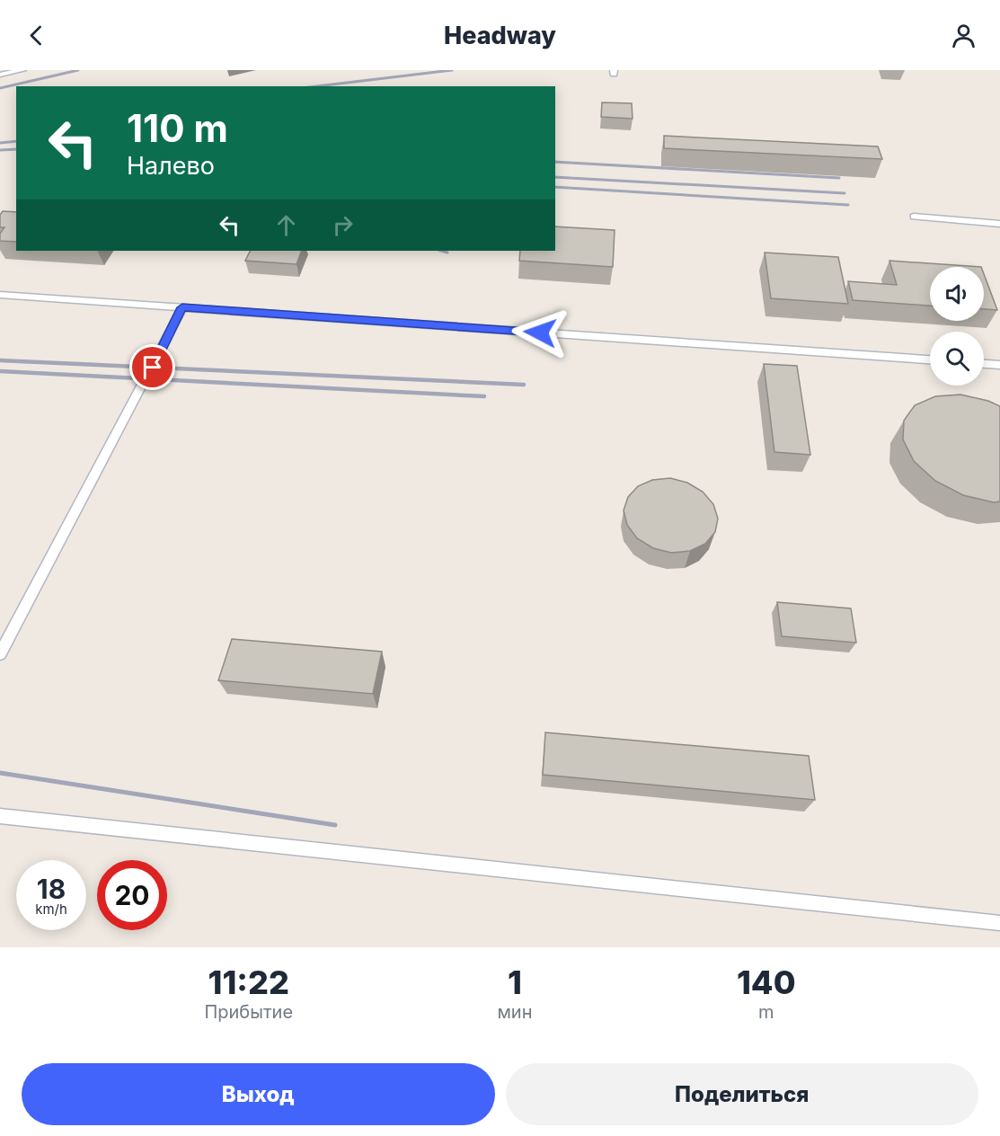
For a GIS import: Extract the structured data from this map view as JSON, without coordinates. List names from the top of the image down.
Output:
{
  "page": {
    "header": "Headway",
    "turn": ["110 m", "Налево"],
    "speed": "18 km/h",
    "limit": "20",
    "eta": [
      "11:22",
      "Прибытие",
      "1",
      "мин",
      "140",
      "m"
    ],
    "buttons": ["Выход", "Поделиться"]
  }
}
